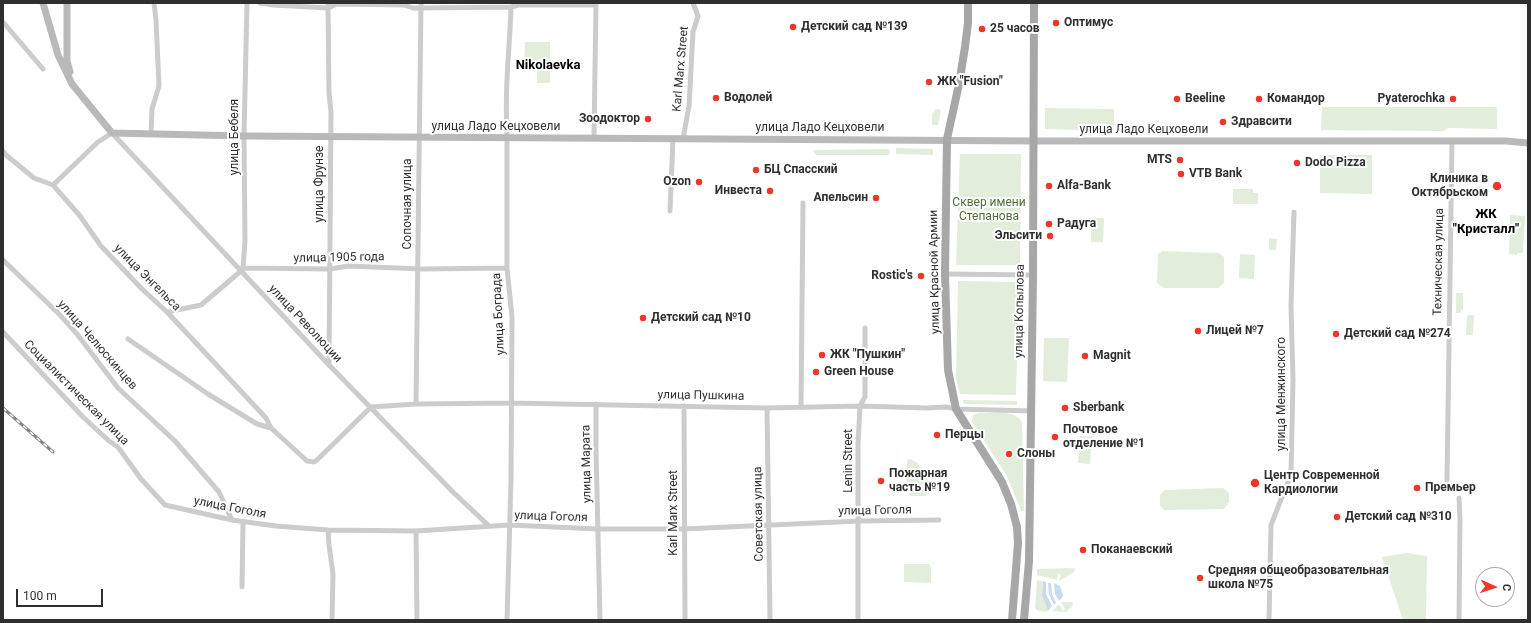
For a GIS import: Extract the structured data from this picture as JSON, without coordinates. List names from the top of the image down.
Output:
{
  "streets": {
    "main road": ["улица Ладо Кецховели", "улица Красной Армии", "улица Копылова"],
    "street": [
      "Karl Marx Street",
      "улица Бебеля",
      "улица Фрунзе",
      "Сопочная улица",
      "улица 1905 года",
      "Техническая улица",
      "улица Энгельса",
      "улица Бограда",
      "улица Революции",
      "улица Челюскинцев",
      "Социалистическая улица",
      "улица Менжинского",
      "улица Пушкина",
      "Lenin Street",
      "улица Марата",
      "улица Гоголя",
      "Советская улица"
    ]
  },
  "crossings": [
    ["Karl Marx Street", "улица Ладо Кецховели"],
    ["Karl Marx Street", "улица Пушкина"],
    ["Karl Marx Street", "улица Гоголя"],
    ["улица Ладо Кецховели", "улица Бебеля"],
    ["улица Ладо Кецховели", "улица Фрунзе"],
    ["улица Ладо Кецховели", "Сопочная улица"],
    ["улица Ладо Кецховели", "Техническая улица"],
    ["улица Ладо Кецховели", "улица Красной Армии"],
    ["улица Ладо Кецховели", "улица Копылова"],
    ["улица Ладо Кецховели", "улица Бограда"],
    ["улица Ладо Кецховели", "улица Революции"],
    ["улица Бебеля", "улица 1905 года"],
    ["улица Бебеля", "улица Революции"],
    ["улица Фрунзе", "улица 1905 года"],
    ["улица Фрунзе", "улица Революции"],
    ["Сопочная улица", "улица 1905 года"],
    ["Сопочная улица", "улица Пушкина"],
    ["улица 1905 года", "улица Бограда"],
    ["улица 1905 года", "улица Революции"],
    ["улица Красной Армии", "улица Пушкина"],
    ["улица Энгельса", "улица Революции"],
    ["улица Энгельса", "улица Пушкина"],
    ["улица Копылова", "улица Пушкина"],
    ["улица Бограда", "улица Пушкина"],
    ["улица Бограда", "улица Гоголя"],
    ["улица Революции", "улица Пушкина"],
    ["улица Революции", "улица Гоголя"],
    ["улица Челюскинцев", "улица Гоголя"],
    ["Социалистическая улица", "улица Гоголя"],
    ["улица Пушкина", "Lenin Street"],
    ["улица Пушкина", "улица Марата"],
    ["улица Пушкина", "Советская улица"],
    ["Lenin Street", "улица Гоголя"],
    ["улица Марата", "улица Гоголя"],
    ["улица Гоголя", "Советская улица"]
  ],
  "districts": ["Nikolaevka", "ЖК \"Кристалл\""],
  "parks": ["Сквер имени Степанова"],
  "places": [
    "Оптимус",
    "Детский сад №139",
    "25 часов",
    "ЖК \"Fusion\"",
    "Водолей",
    "Beeline",
    "Командор",
    "Pyaterochka",
    "Зоодоктор",
    "Здравсити",
    "MTS",
    "Dodo Pizza",
    "БЦ Спасский",
    "VTB Bank",
    "Ozon",
    "Alfa-Bank",
    "Клиника в Октябрьском",
    "Инвеста",
    "Апельсин",
    "Радуга",
    "Эльсити",
    "Rostic's",
    "Детский сад №10",
    "Лицей №7",
    "Детский сад №274",
    "ЖК \"Пушкин\"",
    "Magnit",
    "Green House",
    "Sberbank",
    "Перцы",
    "Почтовое отделение №1",
    "Слоны",
    "Пожарная часть №19",
    "Центр Современной Кардиологии",
    "Премьер",
    "Детский сад №310",
    "Поканаевский",
    "Средняя общеобразовательная школа №75"
  ],
  "scale_bar": "100 m",
  "north": "right"
}
